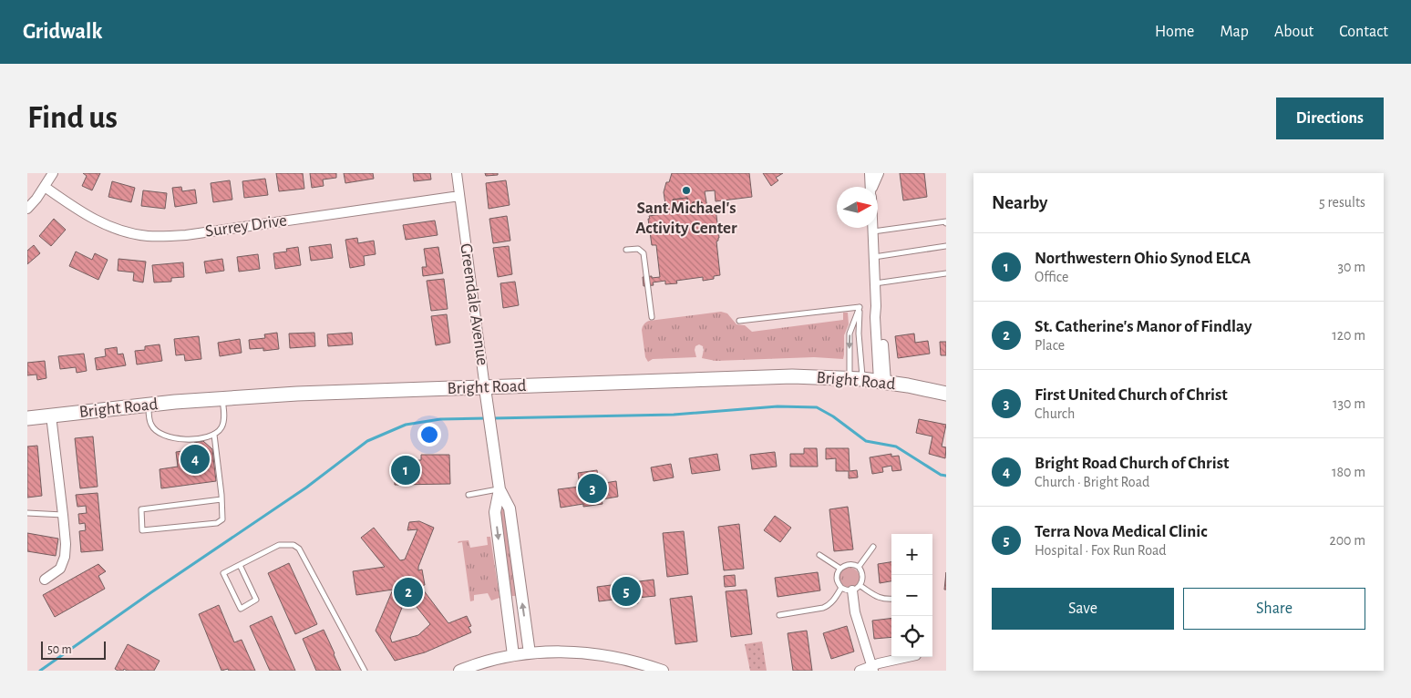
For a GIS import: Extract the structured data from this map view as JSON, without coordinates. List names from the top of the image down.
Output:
{
  "streets": {
    "main road": ["Bright Road"],
    "street": ["Surrey Drive", "Greendale Avenue"]
  },
  "crossings": [
    ["Surrey Drive", "Greendale Avenue"],
    ["Greendale Avenue", "Bright Road"]
  ],
  "places": ["Sant Michael's Activity Center"],
  "scale_bar": "50 m",
  "north": "right",
  "page": {
    "header": "Gridwalk",
    "nav": [
      "Home",
      "Map",
      "About",
      "Contact"
    ],
    "buttons": [
      "Directions",
      ["Save", "Share"]
    ],
    "title": "Find us",
    "heading": ["Nearby", "5 results"],
    "list": [
      {
        "mark": "1",
        "name": "Northwestern Ohio Synod ELCA",
        "note": "Office",
        "value": "30 m"
      },
      {
        "mark": "2",
        "name": "St. Catherine's Manor of Findlay",
        "note": "Place",
        "value": "120 m"
      },
      {
        "mark": "3",
        "name": "First United Church of Christ",
        "note": "Church",
        "value": "130 m"
      },
      {
        "mark": "4",
        "name": "Bright Road Church of Christ",
        "note": "Church · Bright Road",
        "value": "180 m"
      },
      {
        "mark": "5",
        "name": "Terra Nova Medical Clinic",
        "note": "Hospital · Fox Run Road",
        "value": "200 m"
      }
    ],
    "pins": [
      "4",
      "1",
      "3",
      "5",
      "2"
    ],
    "map_buttons": ["+", "−"],
    "scale": "50 m"
  }
}
